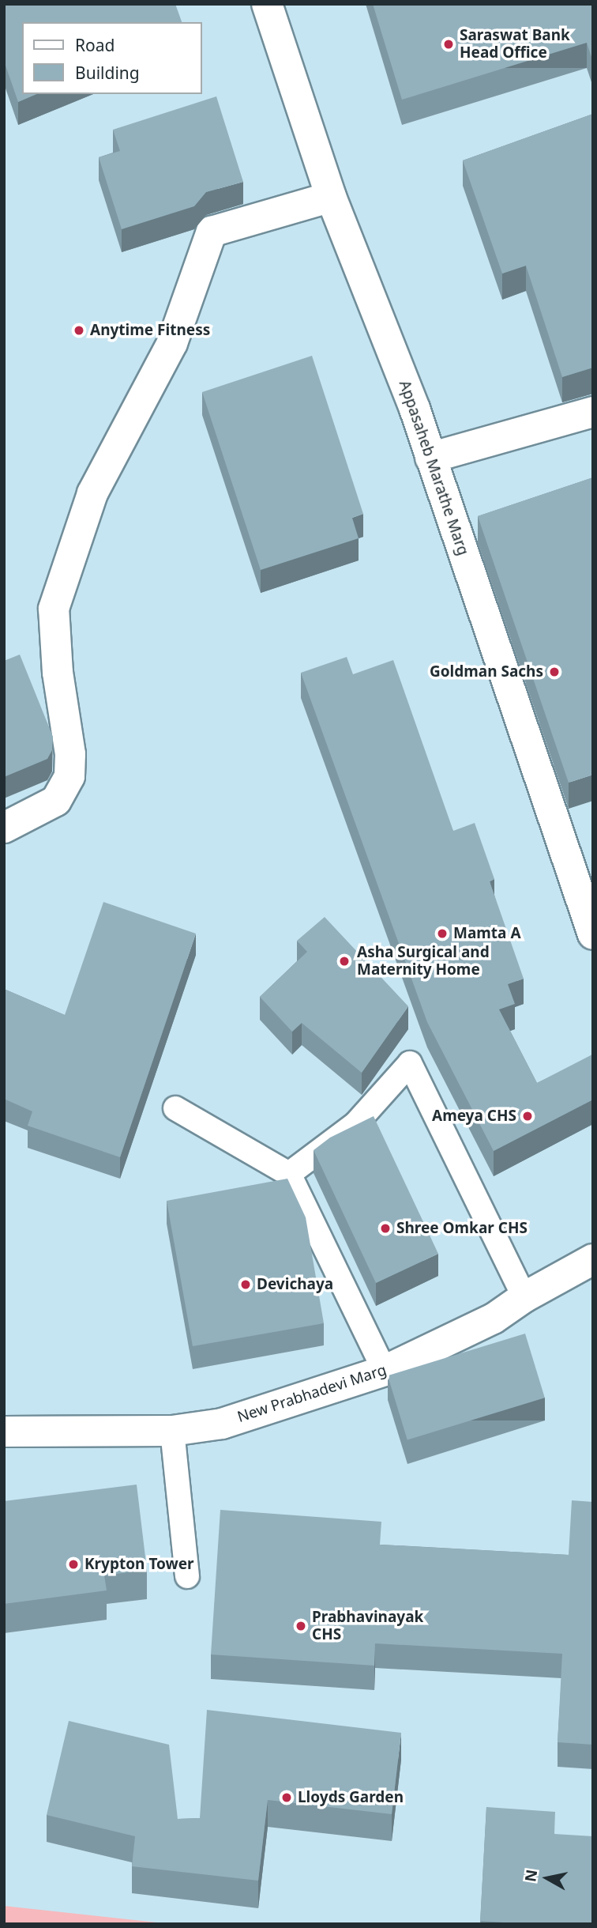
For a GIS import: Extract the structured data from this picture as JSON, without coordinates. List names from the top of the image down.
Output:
{
  "streets": {
    "street": ["Appasaheb Marathe Marg", "New Prabhadevi Marg"]
  },
  "places": [
    "Saraswat Bank Head Office",
    "Anytime Fitness",
    "Goldman Sachs",
    "Mamta A",
    "Asha Surgical and Maternity Home",
    "Ameya CHS",
    "Shree Omkar CHS",
    "Devichaya",
    "Krypton Tower",
    "Prabhavinayak CHS",
    "Lloyds Garden"
  ],
  "legend": ["Road", "Building"],
  "north": "left"
}
